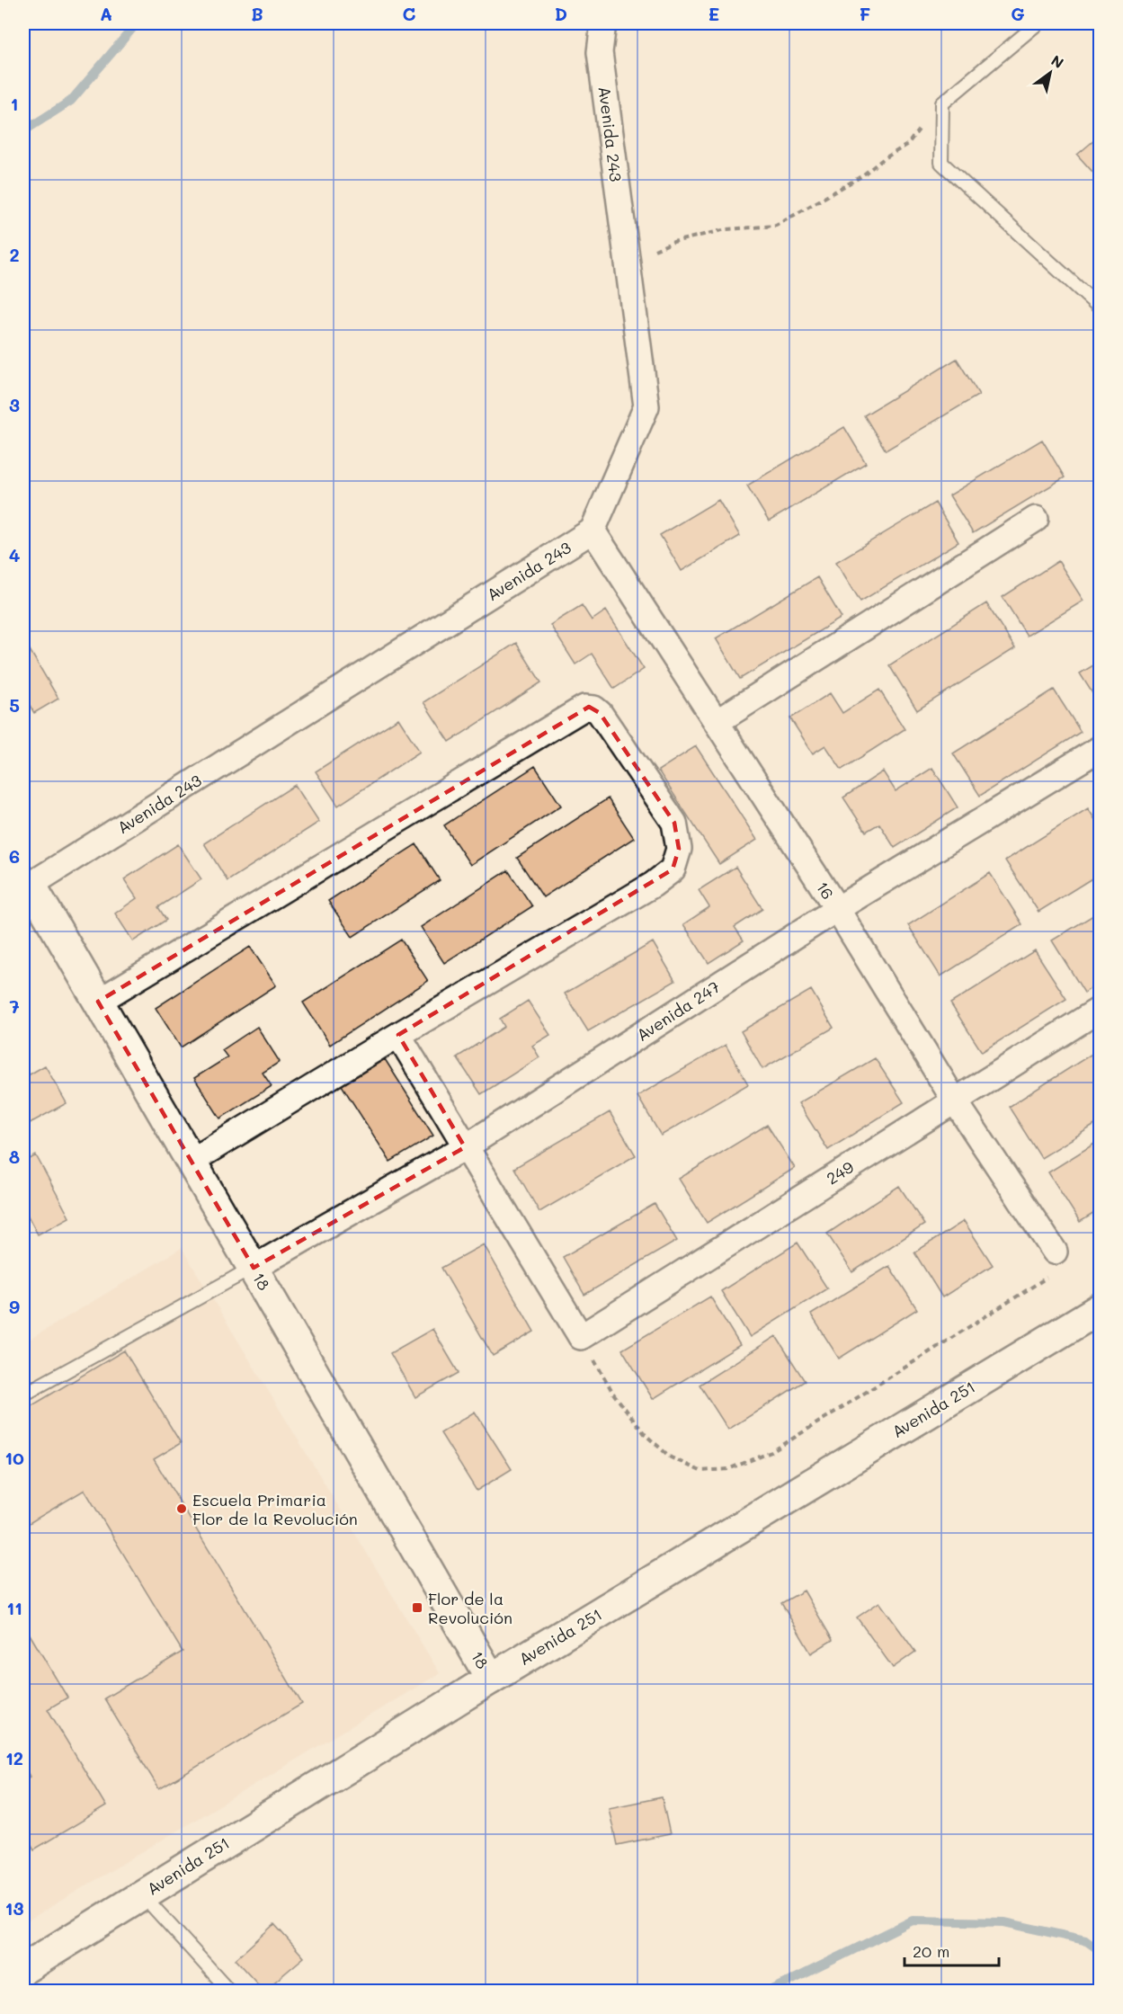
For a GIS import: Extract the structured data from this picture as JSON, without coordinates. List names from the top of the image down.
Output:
{
  "streets": {
    "main road": ["18", "Avenida 251"],
    "street": [
      "Avenida 243",
      "16",
      "Avenida 247",
      "249"
    ]
  },
  "crossings": [
    ["Avenida 243", "16"],
    ["Avenida 243", "18"],
    ["16", "Avenida 247"],
    ["16", "249"],
    ["Avenida 247", "18"],
    ["18", "Avenida 251"]
  ],
  "places": {
    "other": ["Escuela Primaria Flor de la Revolución"],
    "transit": ["Flor de la Revolución"]
  },
  "scale_bar": "20 m",
  "north": "top right",
  "grid": {
    "columns": [
      "A",
      "B",
      "C",
      "D",
      "E",
      "F",
      "G"
    ],
    "rows": [
      "1",
      "2",
      "3",
      "4",
      "5",
      "6",
      "7",
      "8",
      "9",
      "10",
      "11",
      "12",
      "13"
    ]
  }
}
